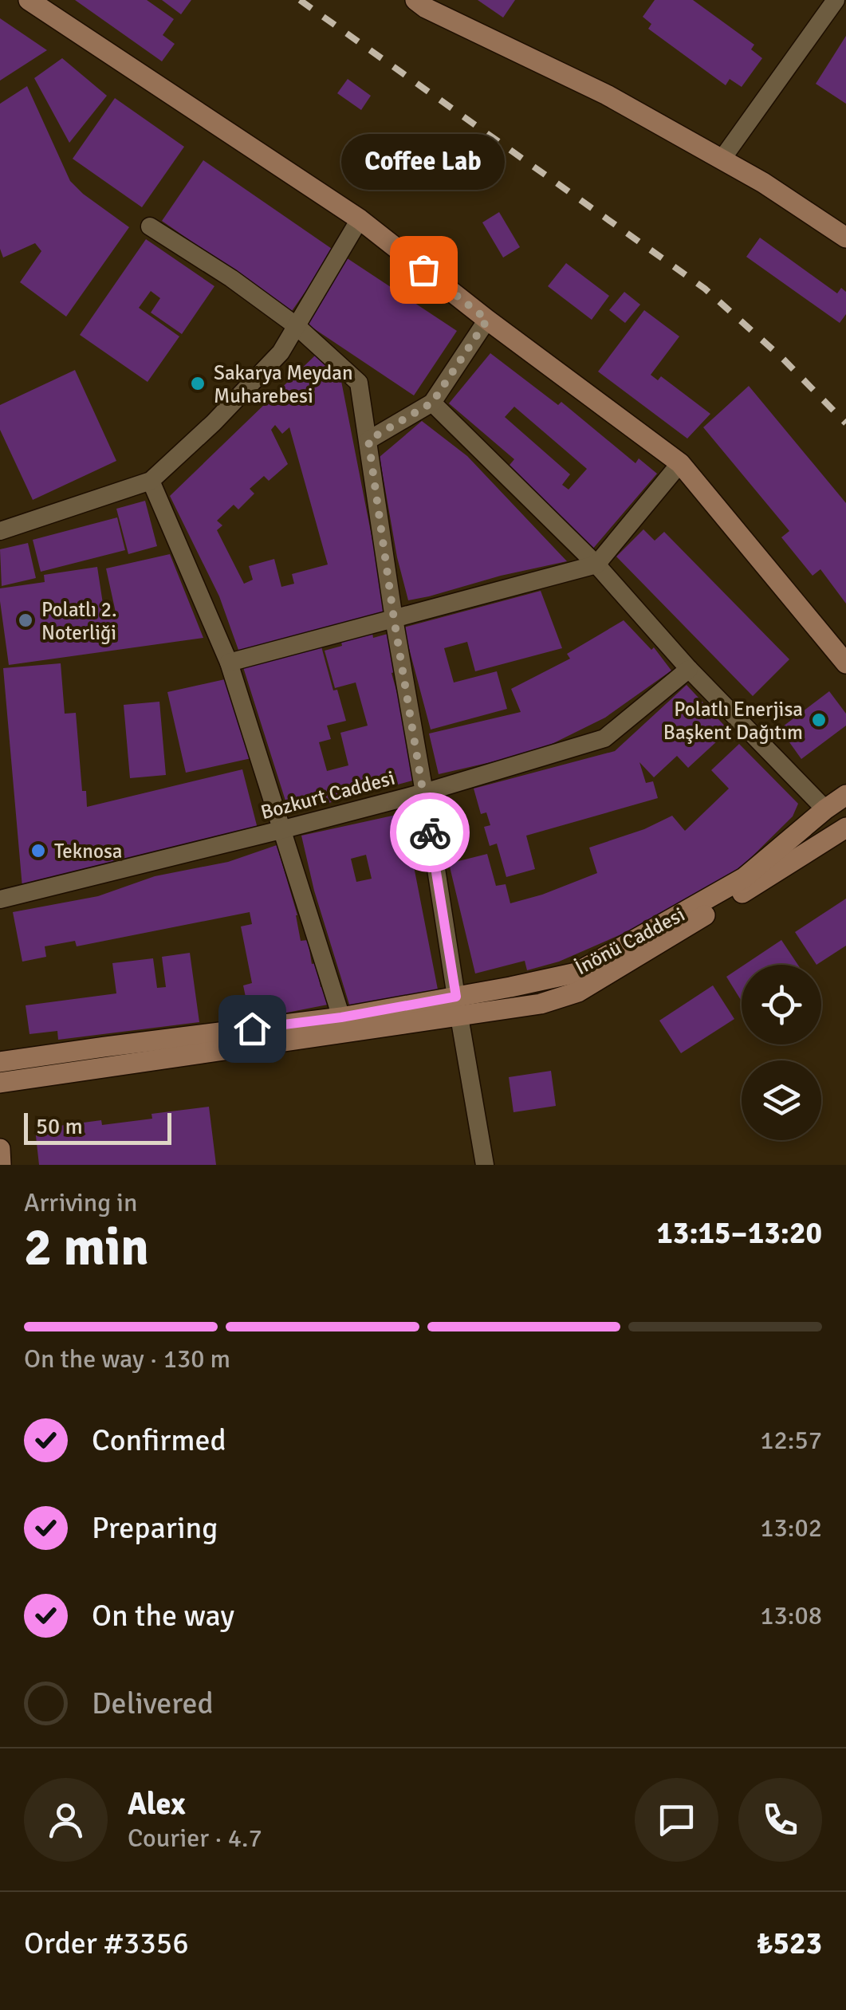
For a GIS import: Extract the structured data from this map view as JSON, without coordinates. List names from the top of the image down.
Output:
{
  "streets": {
    "main road": ["İnönü Caddesi"],
    "street": ["Bozkurt Caddesi"]
  },
  "places": [
    "Coffee Lab",
    "Sakarya Meydan Muharebesi",
    "Polatlı 2. Noterliği",
    "Polatlı Enerjisa Başkent Dağıtım",
    "Teknosa"
  ],
  "scale_bar": "50 m",
  "page": {
    "bubble": "Coffee Lab",
    "scale": "50 m",
    "heading": ["2 min", "Arriving in", "13:15–13:20"],
    "panel": [
      "Alex",
      "Courier · 4.7",
      "Order #3356",
      "₺523"
    ],
    "bar": "On the way · 130 m",
    "list": [
      ["Confirmed", "12:57"],
      ["Preparing", "13:02"],
      ["On the way", "13:08"],
      "Delivered"
    ]
  }
}
